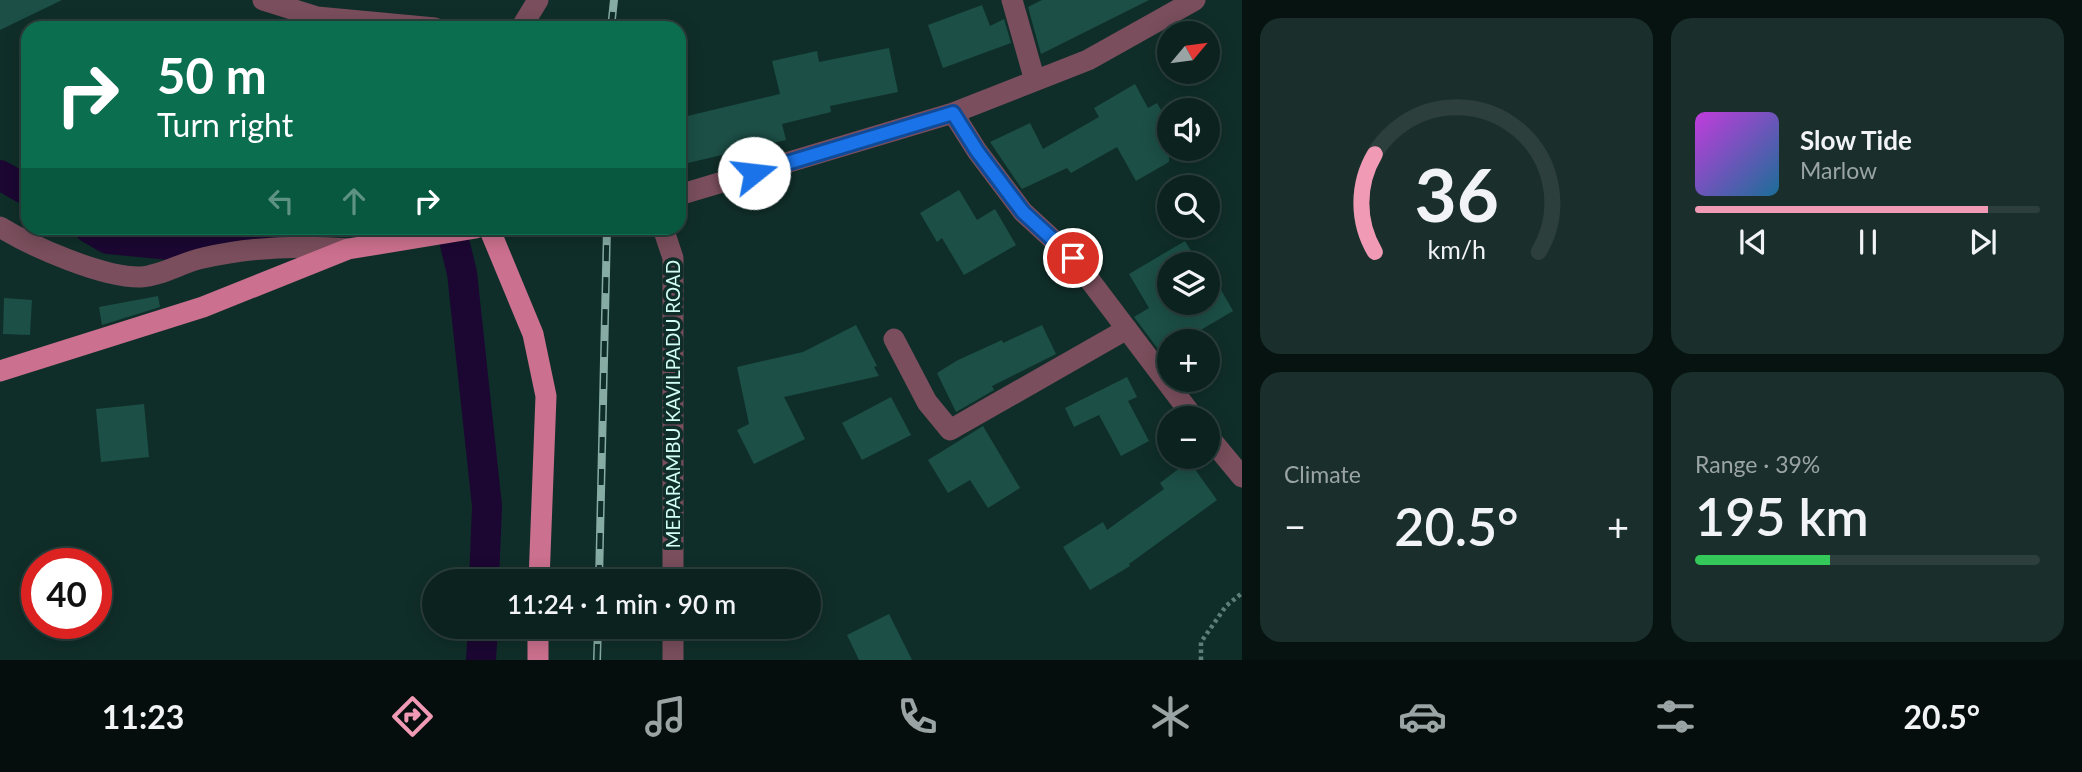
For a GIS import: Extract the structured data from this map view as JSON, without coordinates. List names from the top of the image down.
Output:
{
  "streets": {
    "street": ["MEPARAMBU KAVILPADU ROAD"]
  },
  "north": "top right",
  "page": {
    "map_buttons": ["+", "−"],
    "turn": ["50 m", "Turn right"],
    "song": ["Slow Tide", "Marlow"],
    "tile": [
      "Climate",
      ["Range · 39%", "195 km"]
    ],
    "heat": ["−", "20.5°", "+"],
    "limit": "40",
    "trip": "11:24 · 1 min · 90 m",
    "tabs": ["11:23", "20.5°"],
    "gauge": ["36", "km/h"]
  }
}
